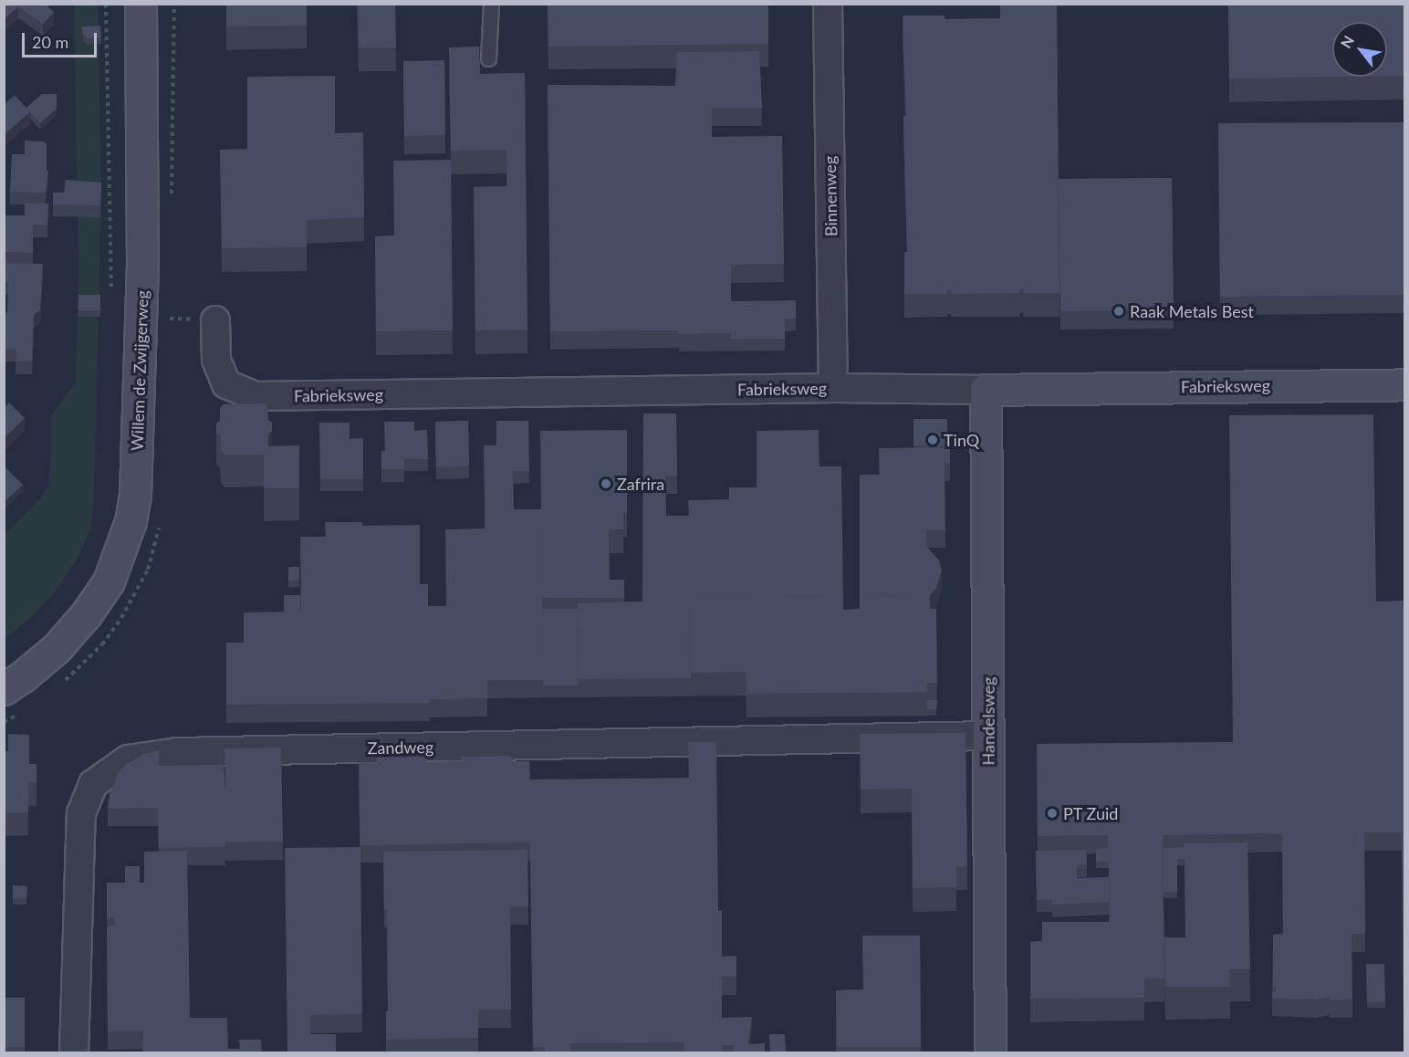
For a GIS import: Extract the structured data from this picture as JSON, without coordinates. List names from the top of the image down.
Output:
{
  "streets": {
    "street": [
      "Binnenweg",
      "Willem de Zwijgerweg",
      "Fabrieksweg",
      "Handelsweg",
      "Zandweg"
    ]
  },
  "crossings": [
    ["Binnenweg", "Fabrieksweg"],
    ["Fabrieksweg", "Handelsweg"],
    ["Handelsweg", "Zandweg"]
  ],
  "places": [
    "Raak Metals Best",
    "TinQ",
    "Zafrira",
    "PT Zuid"
  ],
  "scale_bar": "20 m",
  "north": "top left"
}
